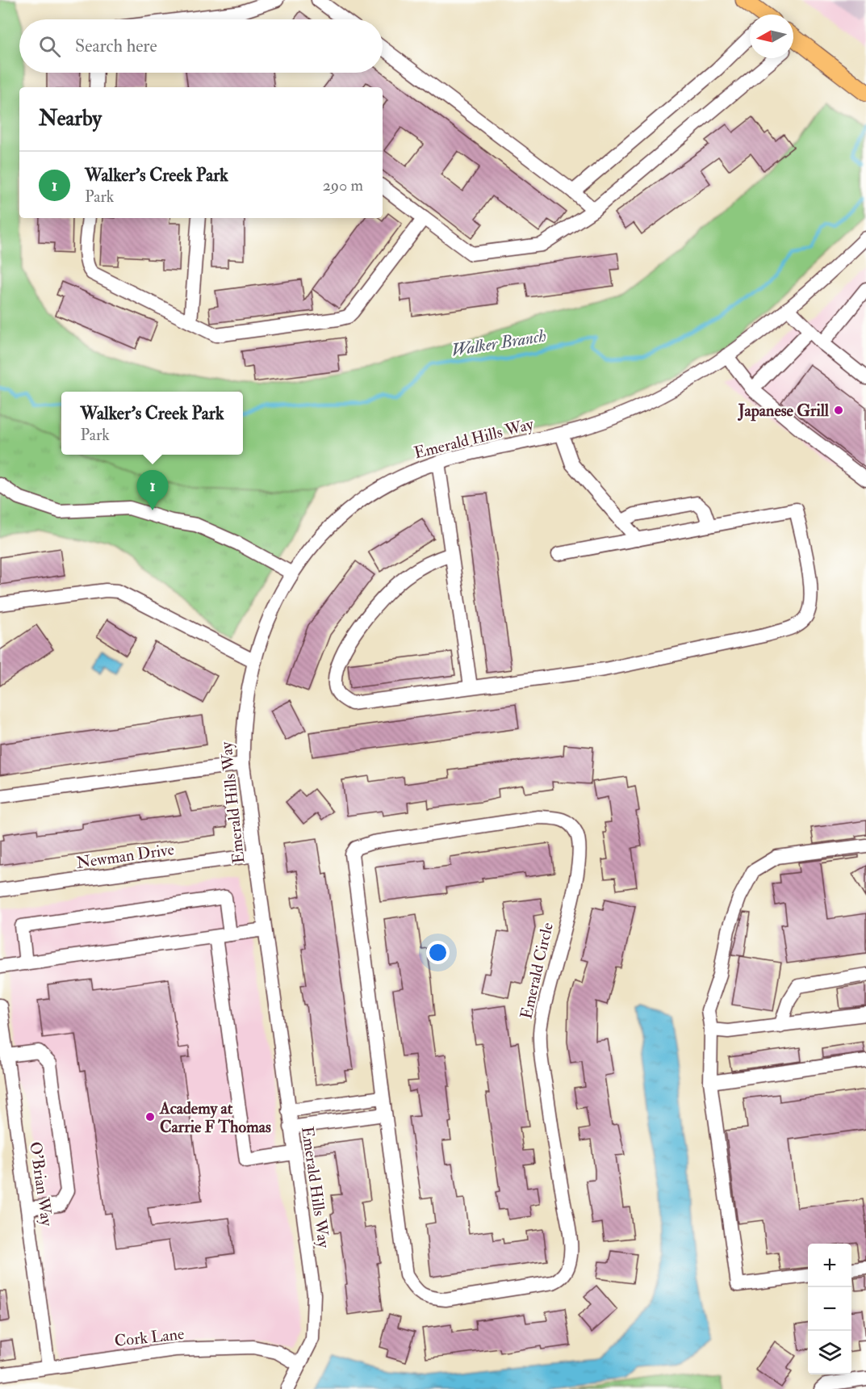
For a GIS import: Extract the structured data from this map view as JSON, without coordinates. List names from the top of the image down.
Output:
{
  "streets": {
    "street": [
      "Emerald Hills Way",
      "Newman Drive",
      "Emerald Circle",
      "O'Brian Way",
      "Cork Lane"
    ]
  },
  "crossings": [
    ["Emerald Hills Way", "Newman Drive"],
    ["Emerald Hills Way", "Cork Lane"],
    ["O'Brian Way", "Cork Lane"]
  ],
  "water": ["Walker Branch"],
  "places": ["Japanese Grill", "Academy at Carrie F Thomas"],
  "north": "left",
  "page": {
    "search": "Search here",
    "heading": "Nearby",
    "list": [
      {
        "mark": "1",
        "name": "Walker's Creek Park",
        "note": "Park",
        "value": "290 m"
      }
    ],
    "popup": ["Walker's Creek Park", "Park"],
    "pins": "1",
    "map_buttons": ["+", "−"]
  }
}
